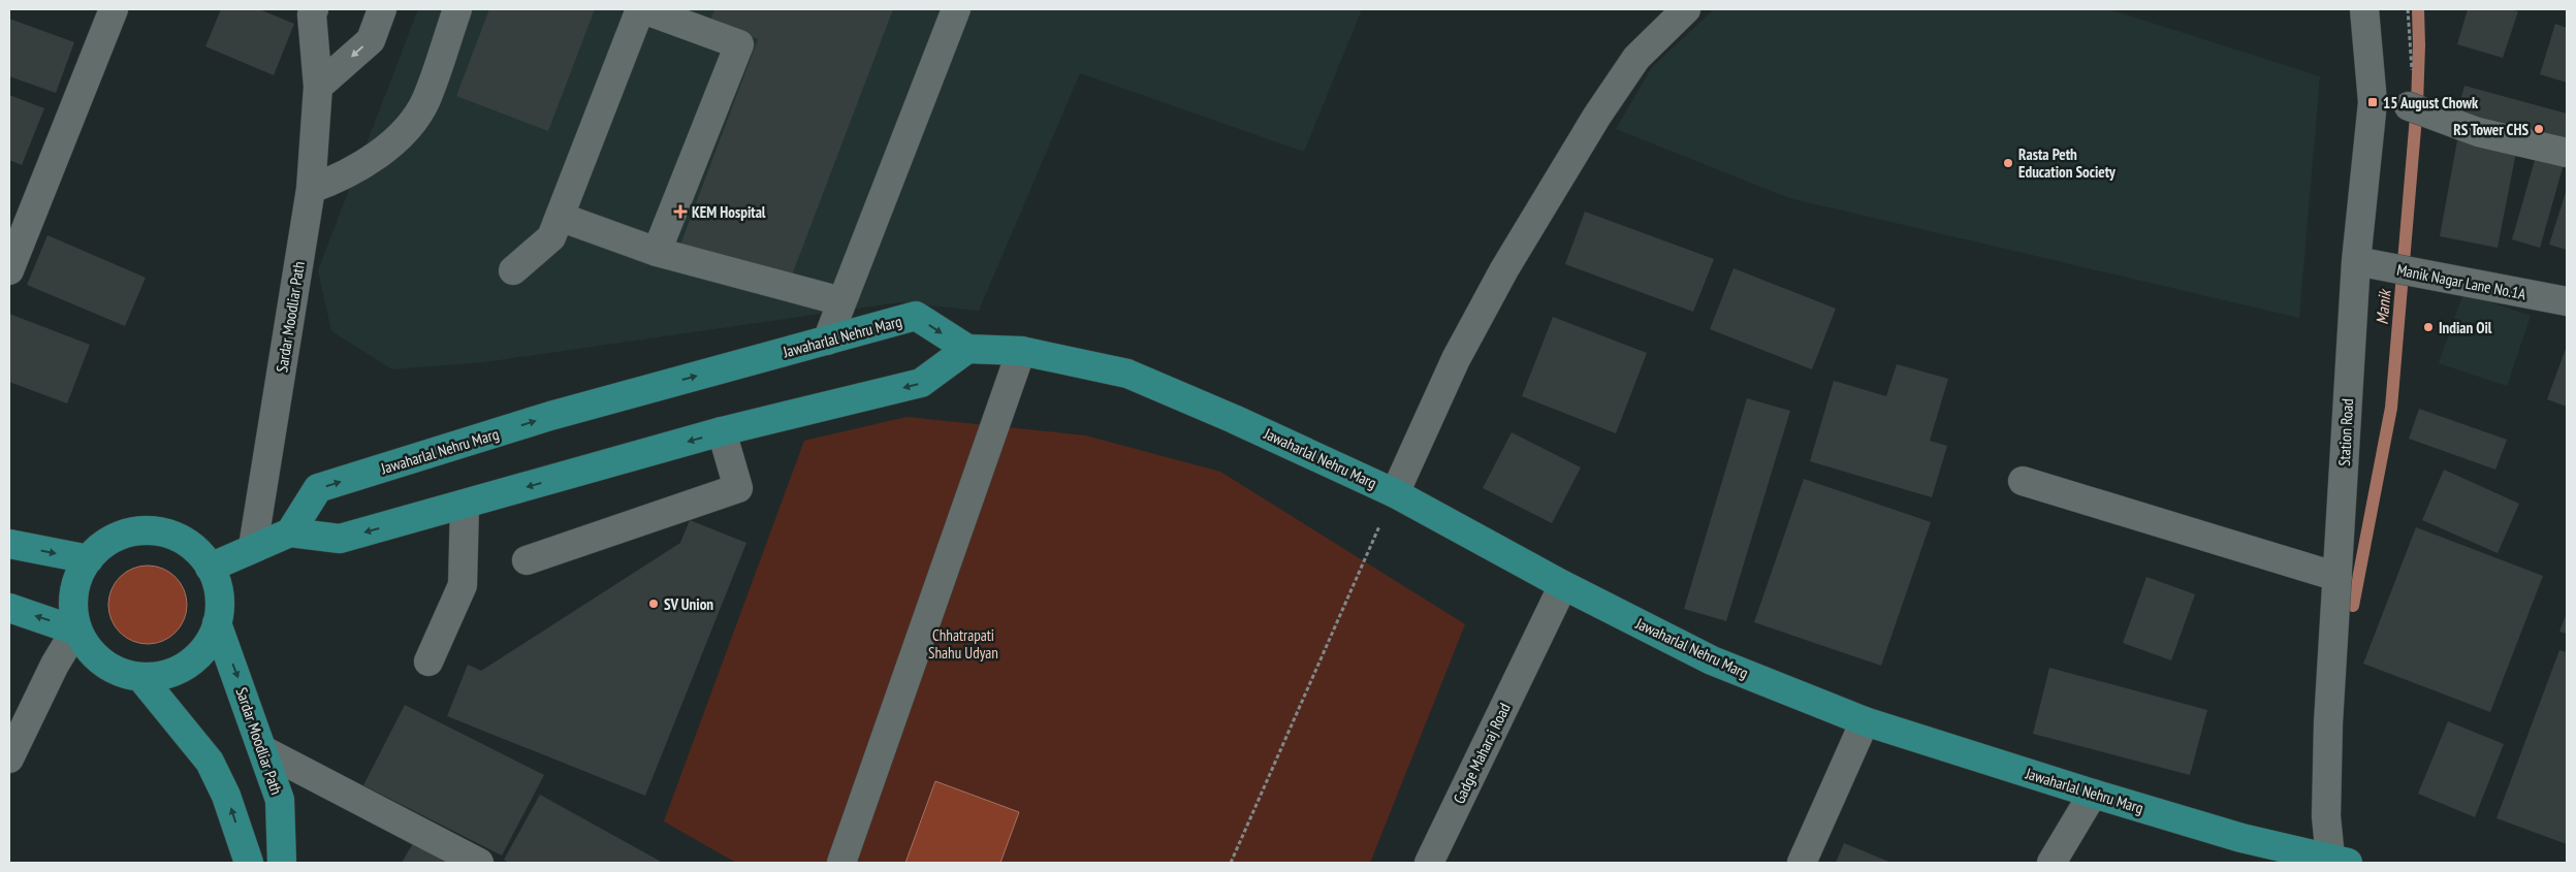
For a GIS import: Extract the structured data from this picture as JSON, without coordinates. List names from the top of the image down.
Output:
{
  "streets": {
    "main road": ["Sardar Moodliar Path", "Jawaharlal Nehru Marg"],
    "street": ["Manik Nagar Lane No.1A", "Station Road", "Gadge Maharaj Road"]
  },
  "crossings": [
    ["Manik Nagar Lane No.1A", "Station Road"],
    ["Jawaharlal Nehru Marg", "Station Road"],
    ["Jawaharlal Nehru Marg", "Gadge Maharaj Road"]
  ],
  "water": ["Manik"],
  "parks": ["Chhatrapati Shahu Udyan"],
  "places": {
    "transit": ["15 August Chowk"],
    "other": [
      "RS Tower CHS",
      "Rasta Peth Education Society",
      "Indian Oil",
      "SV Union"
    ],
    "health": ["KEM Hospital"]
  }
}
